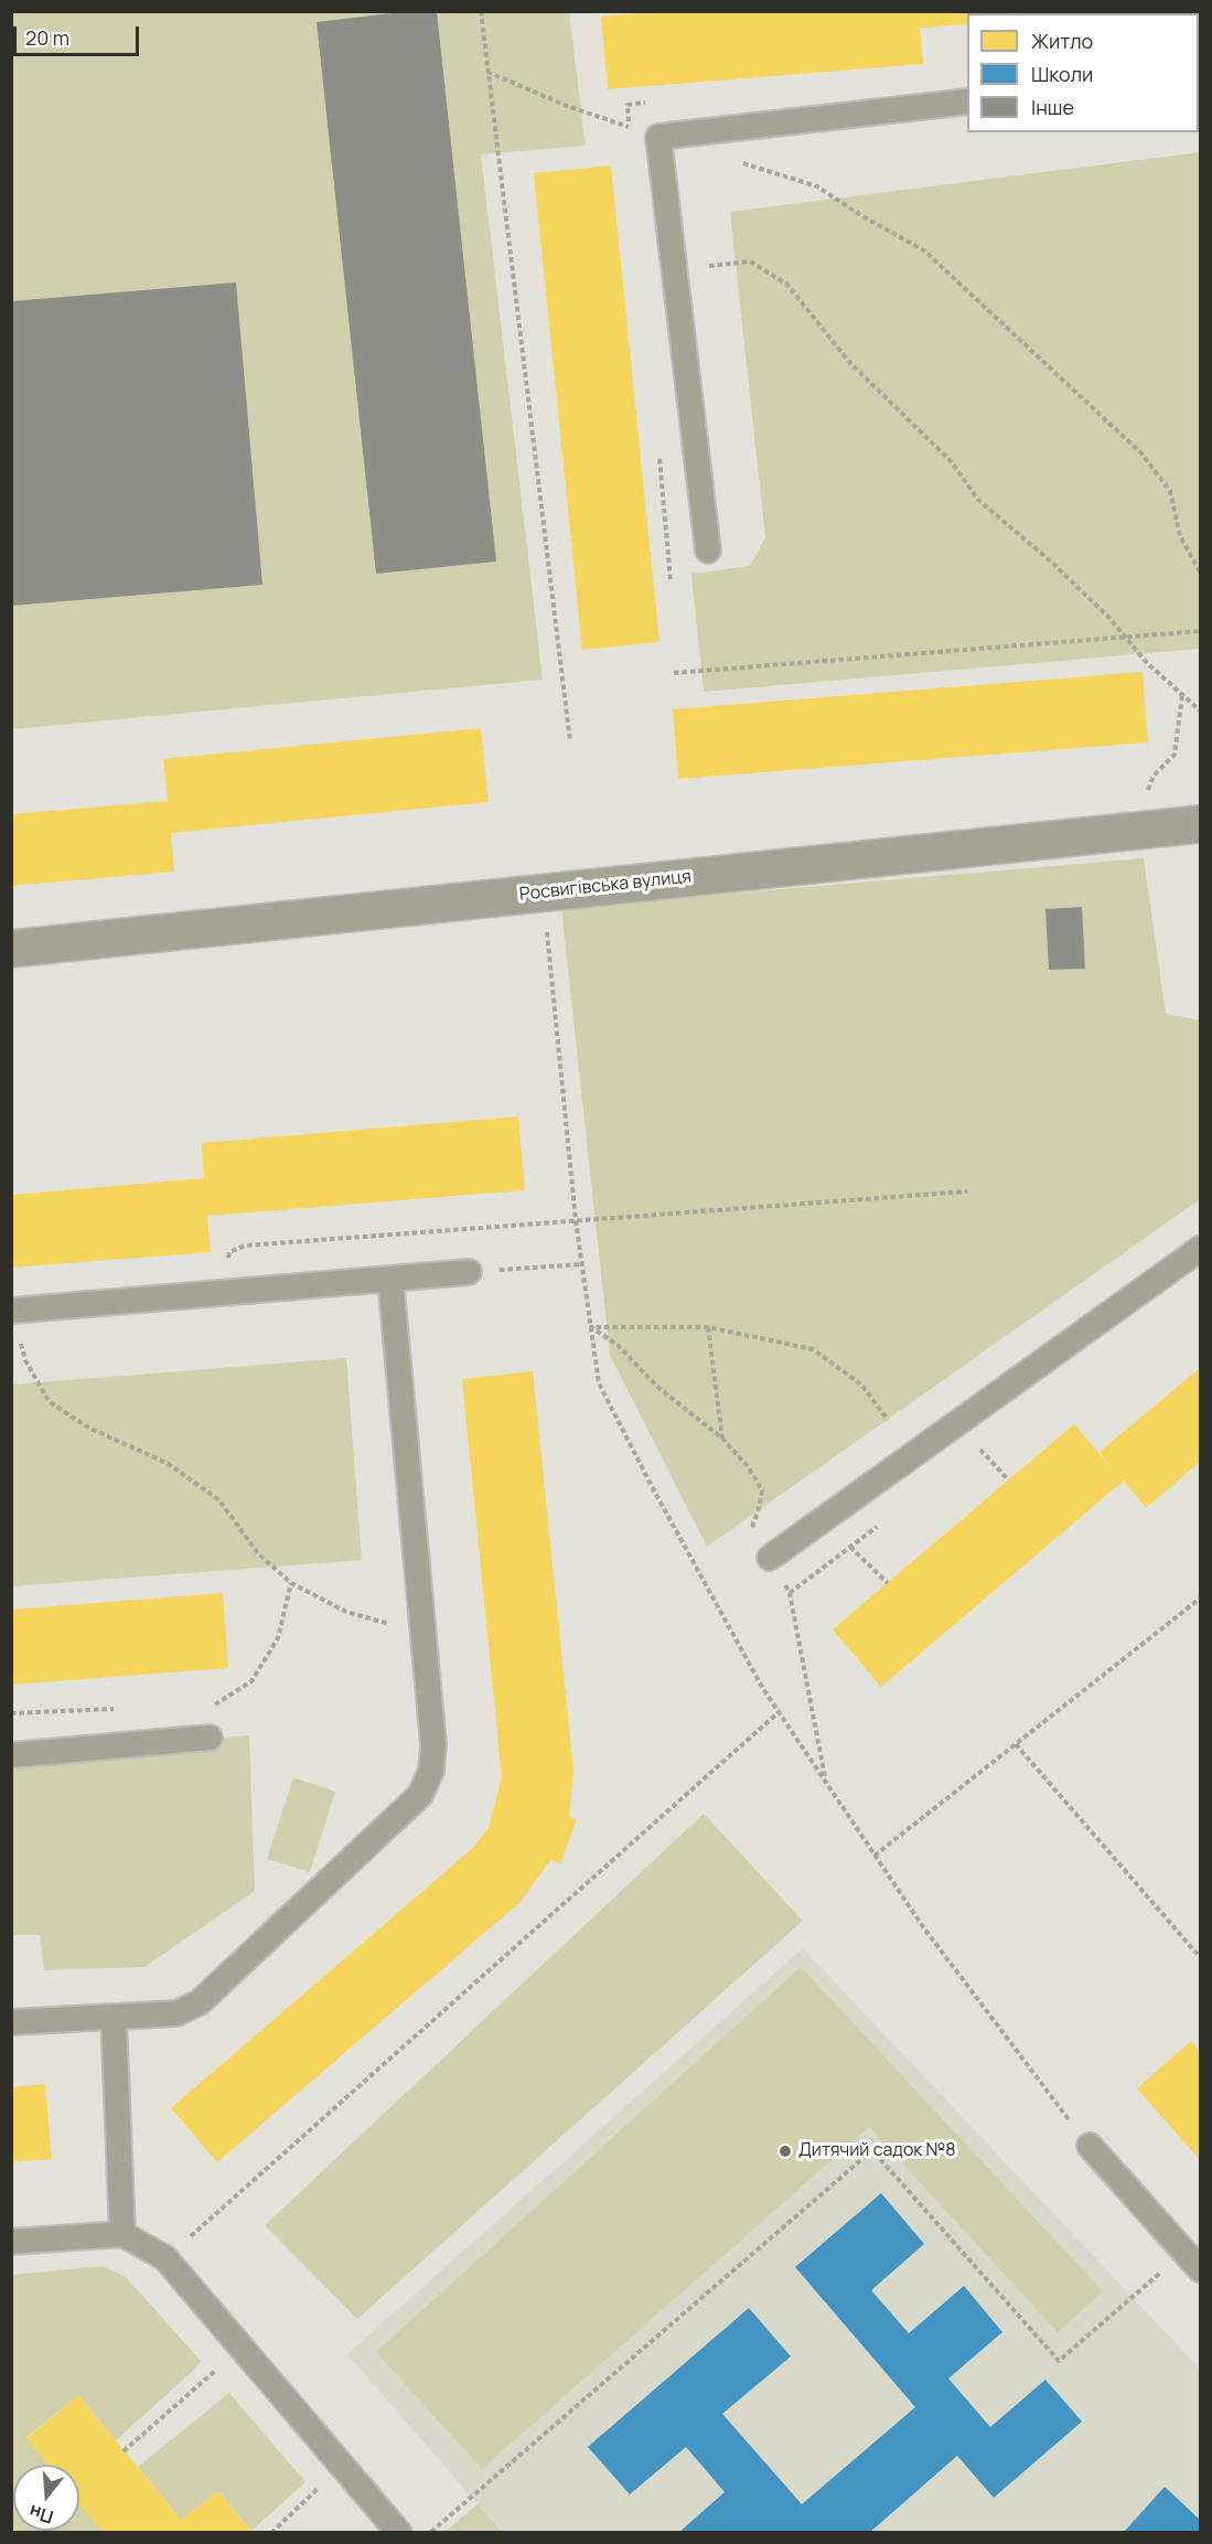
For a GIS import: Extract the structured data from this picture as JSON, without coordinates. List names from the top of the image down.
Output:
{
  "streets": {
    "street": ["Росвигівська вулиця"]
  },
  "places": ["Дитячий садок №8"],
  "legend": ["Житло", "Школи", "Інше"],
  "scale_bar": "20 m",
  "north": "bottom"
}
